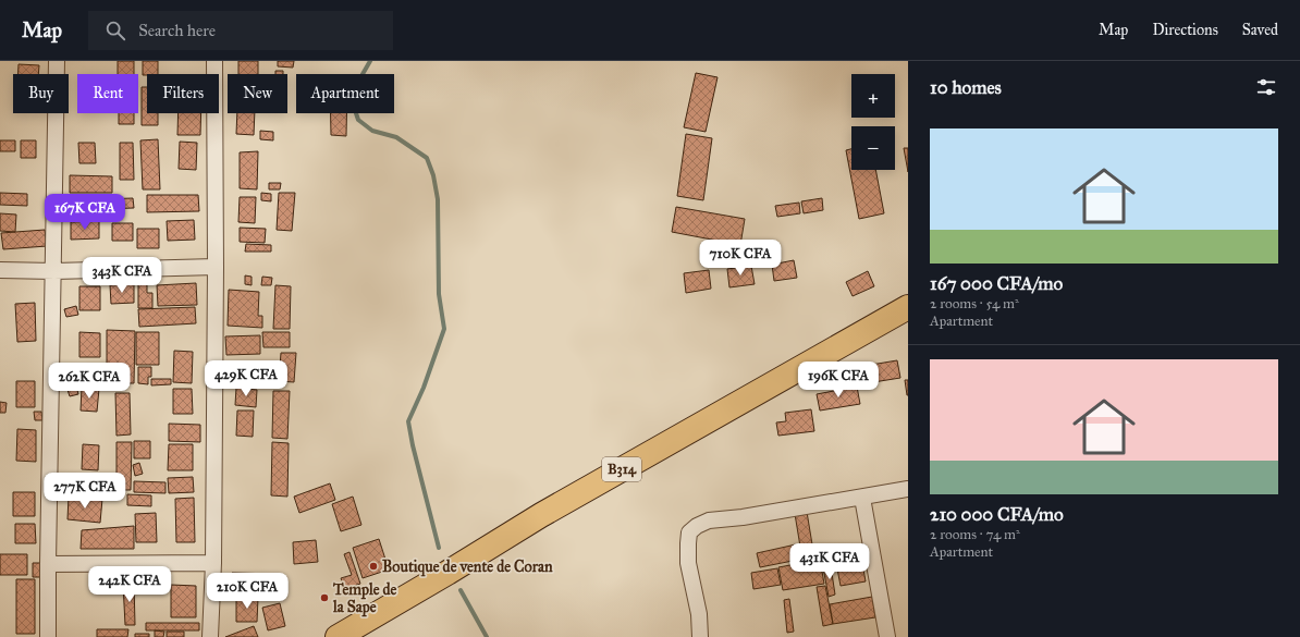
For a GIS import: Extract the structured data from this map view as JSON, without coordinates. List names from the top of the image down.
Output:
{
  "streets": {
    "main road": ["B314"]
  },
  "places": ["Boutique de vente de Coran", "Temple de la Sape"],
  "page": {
    "header": "Map",
    "search": "Search here",
    "nav": ["Map", "Directions", "Saved"],
    "heading": "10 homes",
    "map_buttons": ["+", "−"],
    "chip": [
      "Buy",
      "Rent",
      "Filters",
      "New",
      "Apartment"
    ],
    "list": [
      {
        "name": "167 000 CFA/mo",
        "note": "2 rooms · 54 m² · Apartment"
      },
      {
        "name": "210 000 CFA/mo",
        "note": "2 rooms · 74 m² · Apartment"
      }
    ],
    "price": [
      "167K CFA",
      "710K CFA",
      "343K CFA",
      "429K CFA",
      "196K CFA",
      "262K CFA",
      "277K CFA",
      "431K CFA",
      "242K CFA",
      "210K CFA"
    ]
  }
}
